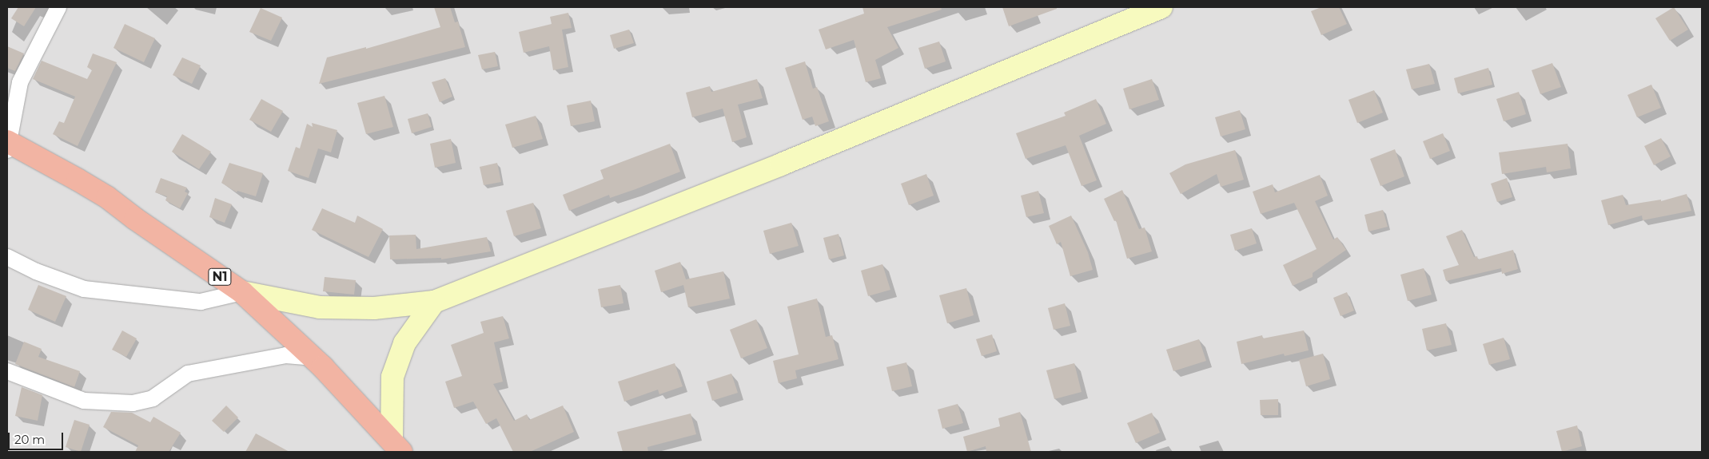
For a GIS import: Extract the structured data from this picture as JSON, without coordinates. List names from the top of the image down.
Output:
{
  "streets": {
    "highway": ["N1"]
  },
  "scale_bar": "20 m"
}
